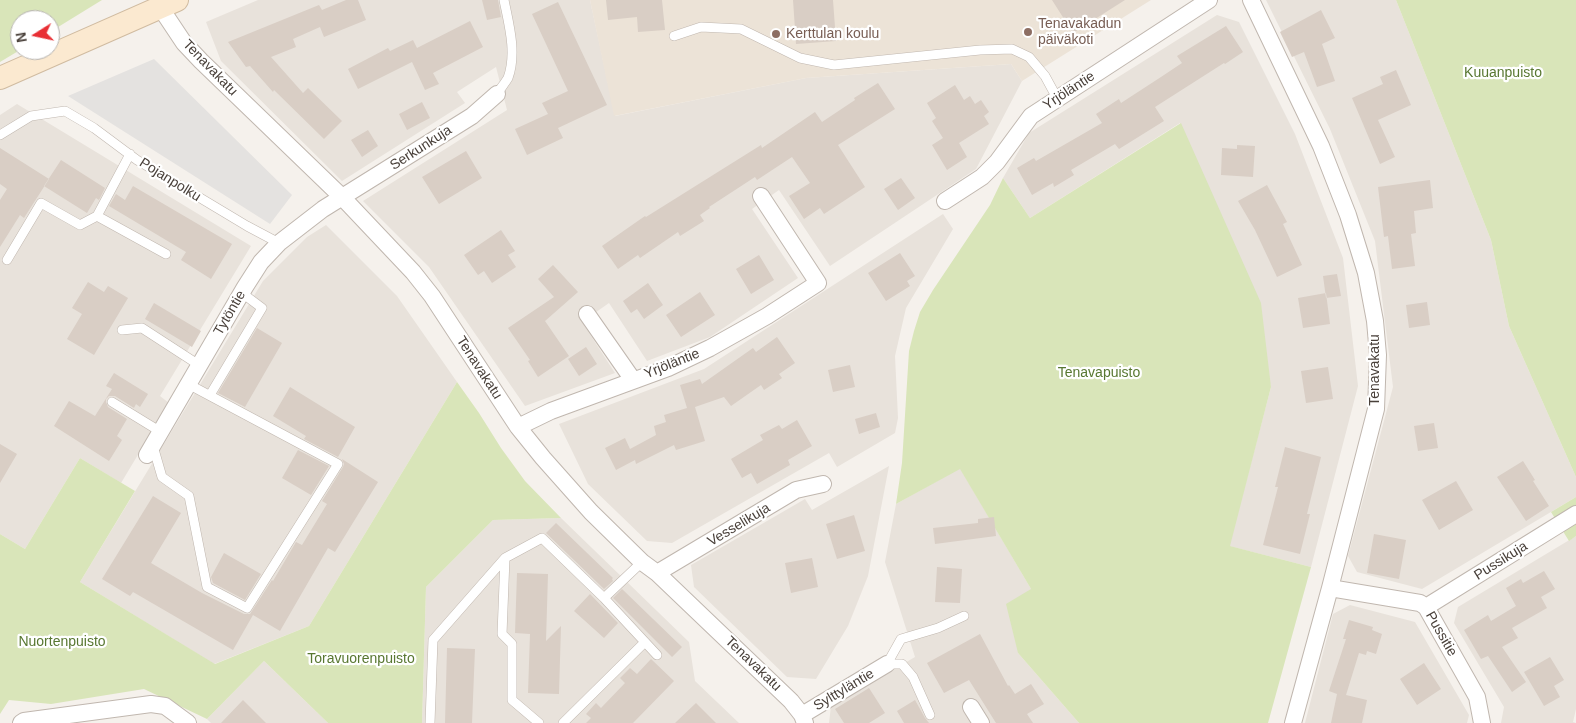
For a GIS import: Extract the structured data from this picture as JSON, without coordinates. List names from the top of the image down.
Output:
{
  "streets": {
    "street": [
      "Tenavakatu",
      "Yrjöläntie",
      "Serkunkuja",
      "Tytöntie",
      "Vesselikuja",
      "Pussikuja",
      "Pussitie",
      "Sylttyläntie"
    ],
    "lane": ["Pojanpolku"]
  },
  "crossings": [
    ["Tenavakatu", "Yrjöläntie"],
    ["Tenavakatu", "Serkunkuja"],
    ["Tenavakatu", "Tytöntie"],
    ["Tenavakatu", "Vesselikuja"],
    ["Tenavakatu", "Pussitie"],
    ["Tenavakatu", "Sylttyläntie"],
    ["Serkunkuja", "Tytöntie"],
    ["Pojanpolku", "Tytöntie"],
    ["Pussikuja", "Pussitie"]
  ],
  "parks": [
    "Kuuanpuisto",
    "Tenavapuisto",
    "Nuortenpuisto",
    "Toravuorenpuisto"
  ],
  "places": ["Tenavakadun päiväkoti", "Kerttulan koulu"],
  "north": "left"
}
